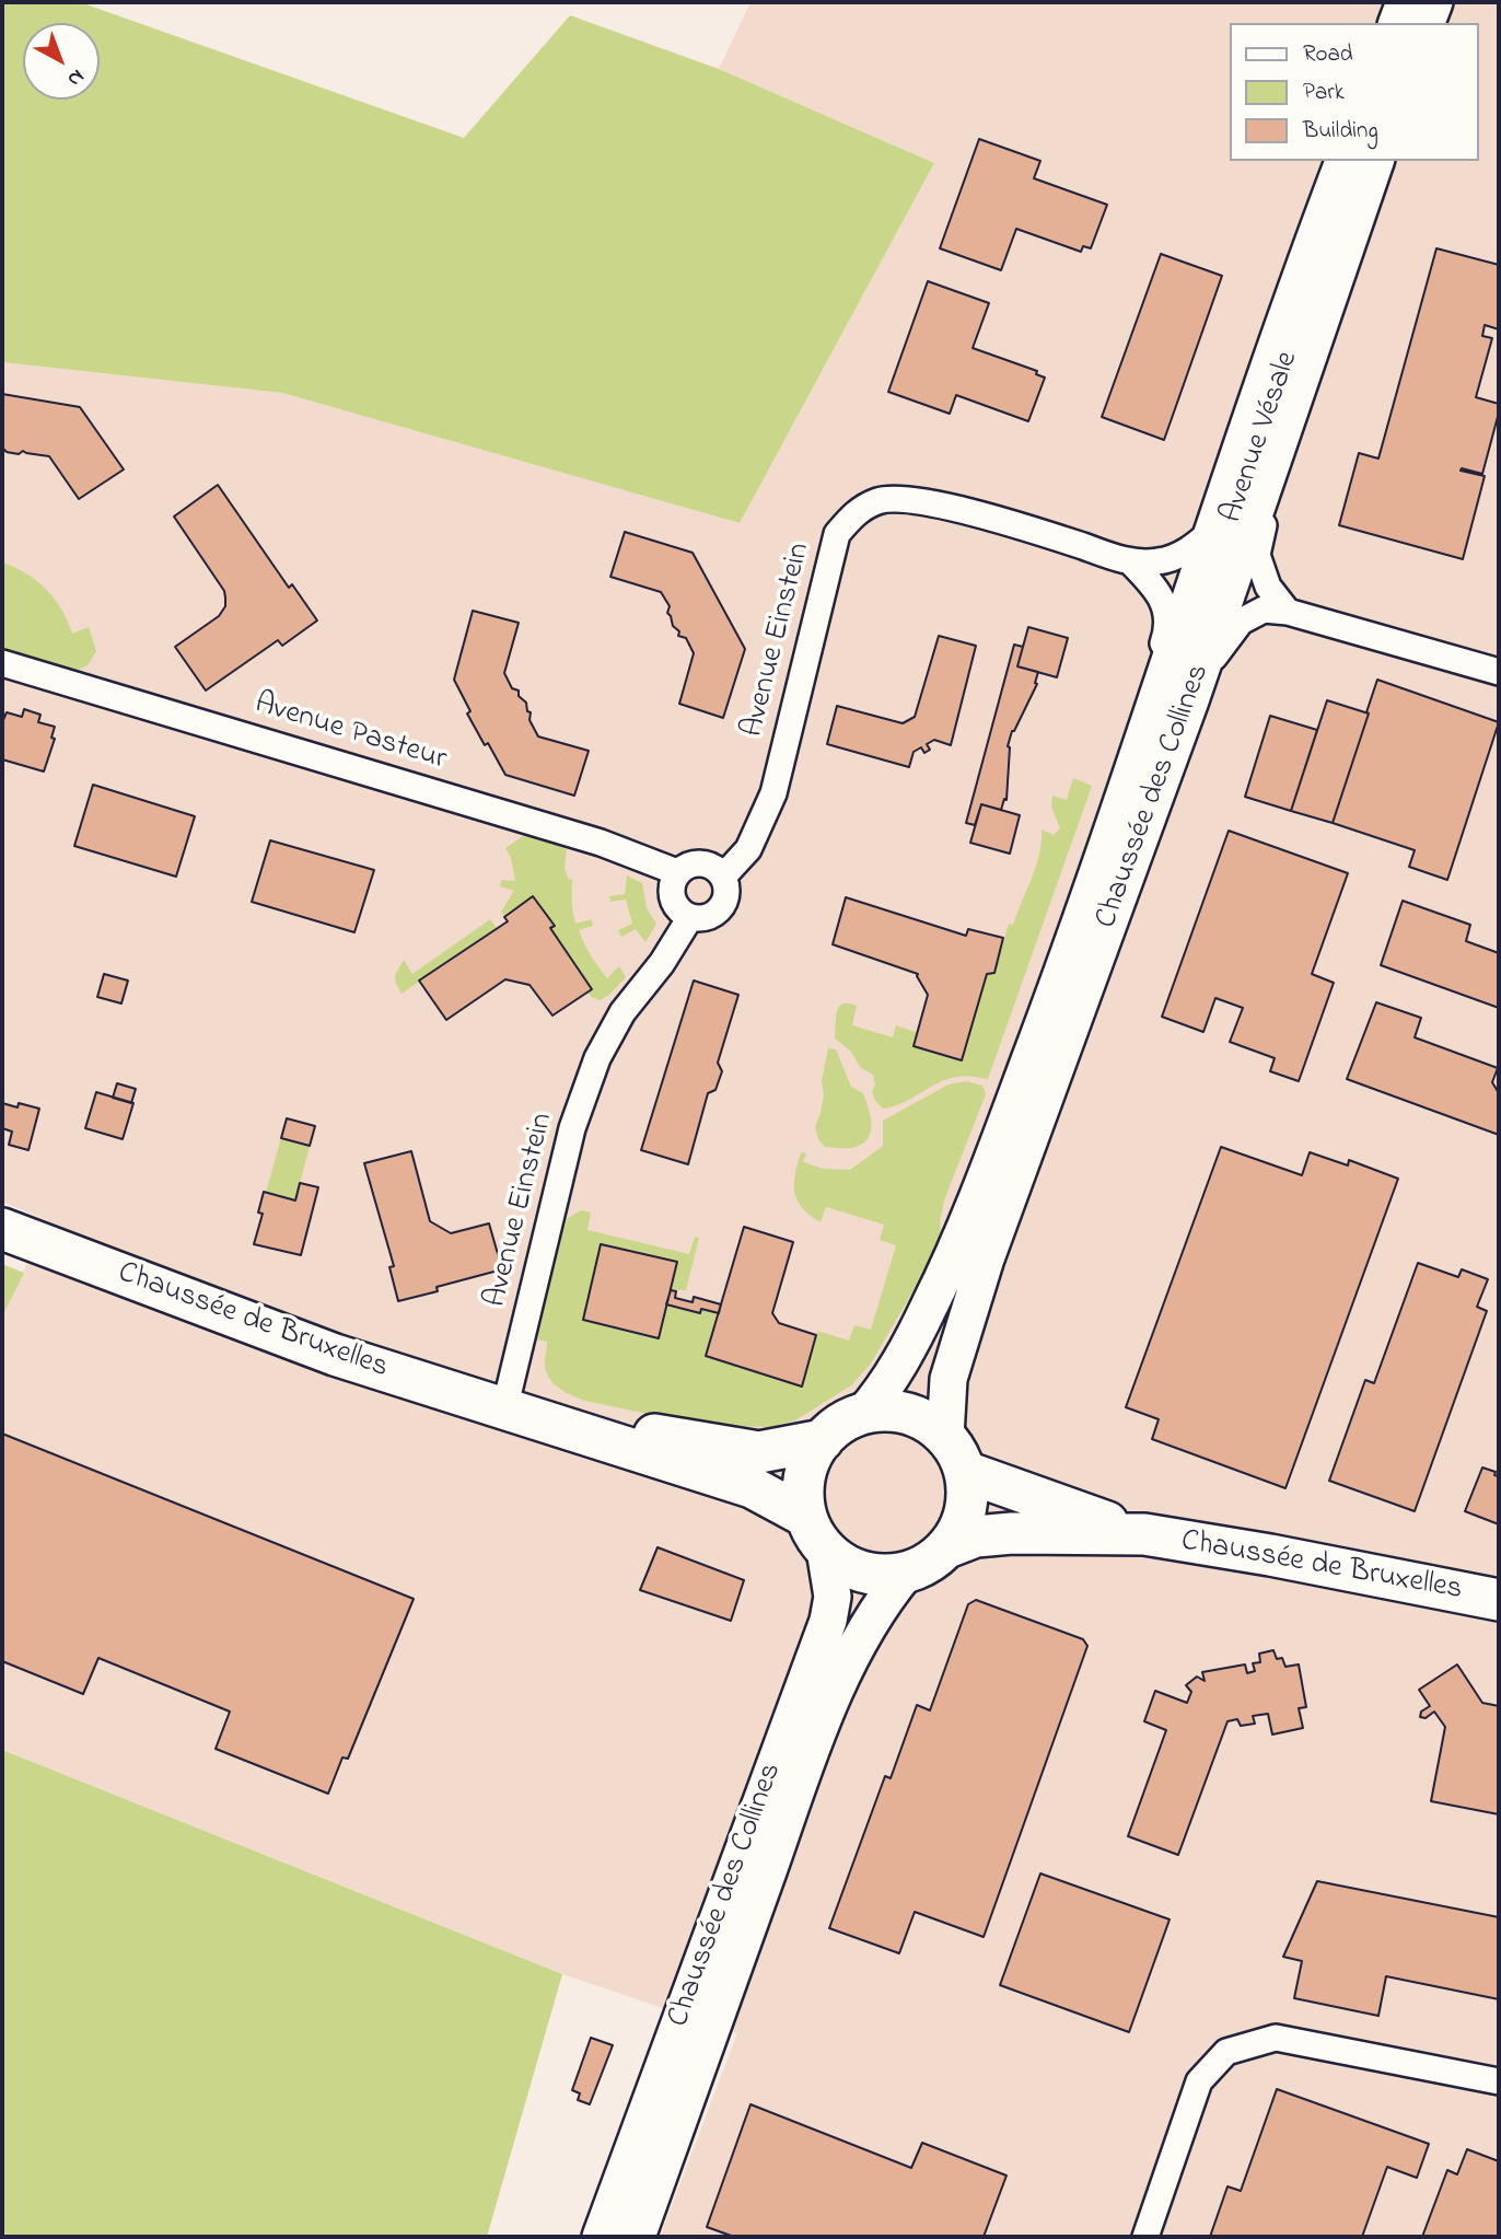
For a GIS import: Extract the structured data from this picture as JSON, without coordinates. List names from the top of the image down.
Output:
{
  "streets": {
    "main road": ["Chaussée des Collines", "Chaussée de Bruxelles"],
    "street": ["Avenue Vésale", "Avenue Einstein", "Avenue Pasteur"]
  },
  "crossings": [
    ["Avenue Vésale", "Chaussée des Collines"],
    ["Avenue Einstein", "Avenue Pasteur"],
    ["Avenue Einstein", "Chaussée des Collines"],
    ["Avenue Einstein", "Chaussée de Bruxelles"],
    ["Chaussée des Collines", "Chaussée de Bruxelles"]
  ],
  "legend": ["Road", "Park", "Building"],
  "north": "bottom right"
}
